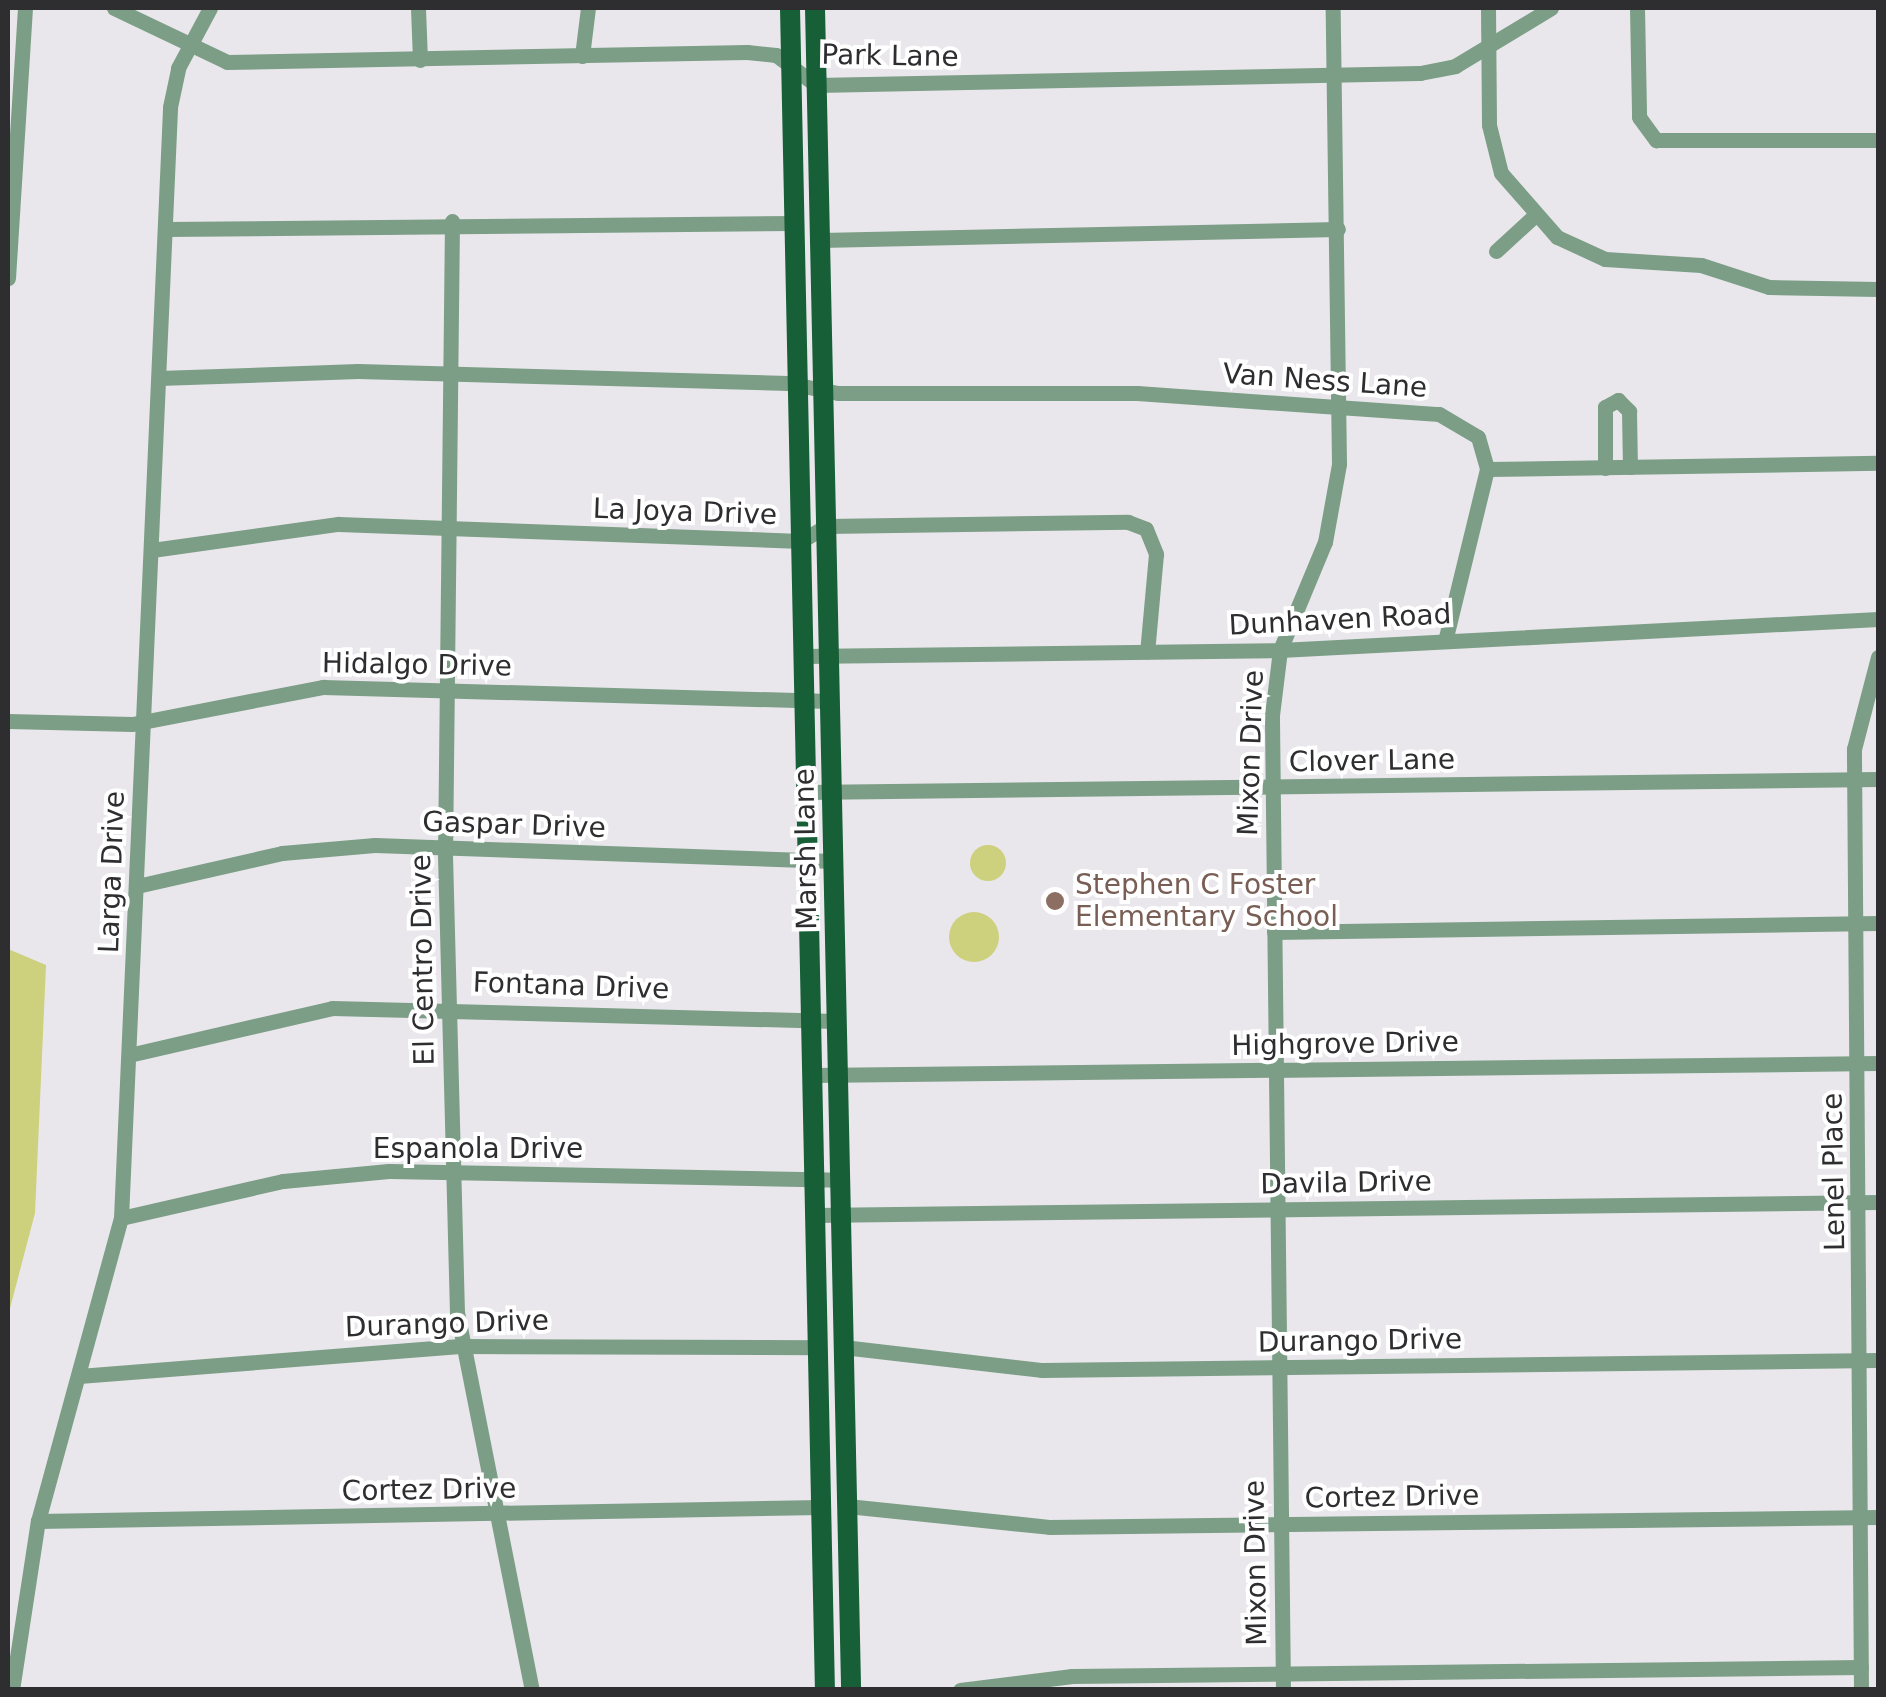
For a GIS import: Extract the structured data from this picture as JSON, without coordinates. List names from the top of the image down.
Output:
{
  "streets": {
    "main road": ["Marsh Lane"],
    "street": [
      "Park Lane",
      "Van Ness Lane",
      "La Joya Drive",
      "Dunhaven Road",
      "Hidalgo Drive",
      "Mixon Drive",
      "Clover Lane",
      "Gaspar Drive",
      "Larga Drive",
      "El Centro Drive",
      "Fontana Drive",
      "Highgrove Drive",
      "Espanola Drive",
      "Lenel Place",
      "Davila Drive",
      "Durango Drive",
      "Cortez Drive"
    ]
  },
  "crossings": [
    ["Park Lane", "Mixon Drive"],
    ["Park Lane", "Marsh Lane"],
    ["Van Ness Lane", "Mixon Drive"],
    ["Van Ness Lane", "Marsh Lane"],
    ["Van Ness Lane", "Larga Drive"],
    ["Van Ness Lane", "El Centro Drive"],
    ["La Joya Drive", "Marsh Lane"],
    ["La Joya Drive", "Larga Drive"],
    ["La Joya Drive", "El Centro Drive"],
    ["Dunhaven Road", "Mixon Drive"],
    ["Dunhaven Road", "Marsh Lane"],
    ["Hidalgo Drive", "Marsh Lane"],
    ["Hidalgo Drive", "Larga Drive"],
    ["Hidalgo Drive", "El Centro Drive"],
    ["Mixon Drive", "Clover Lane"],
    ["Mixon Drive", "Highgrove Drive"],
    ["Mixon Drive", "Davila Drive"],
    ["Mixon Drive", "Durango Drive"],
    ["Mixon Drive", "Cortez Drive"],
    ["Clover Lane", "Marsh Lane"],
    ["Clover Lane", "Lenel Place"],
    ["Gaspar Drive", "Marsh Lane"],
    ["Gaspar Drive", "Larga Drive"],
    ["Gaspar Drive", "El Centro Drive"],
    ["Marsh Lane", "Fontana Drive"],
    ["Marsh Lane", "Highgrove Drive"],
    ["Marsh Lane", "Espanola Drive"],
    ["Marsh Lane", "Davila Drive"],
    ["Marsh Lane", "Durango Drive"],
    ["Marsh Lane", "Cortez Drive"],
    ["Larga Drive", "Fontana Drive"],
    ["Larga Drive", "Espanola Drive"],
    ["Larga Drive", "Durango Drive"],
    ["Larga Drive", "Cortez Drive"],
    ["El Centro Drive", "Fontana Drive"],
    ["El Centro Drive", "Espanola Drive"],
    ["El Centro Drive", "Durango Drive"],
    ["El Centro Drive", "Cortez Drive"],
    ["Highgrove Drive", "Lenel Place"],
    ["Lenel Place", "Davila Drive"],
    ["Lenel Place", "Durango Drive"],
    ["Lenel Place", "Cortez Drive"]
  ],
  "places": ["Stephen C Foster Elementary School"]
}
